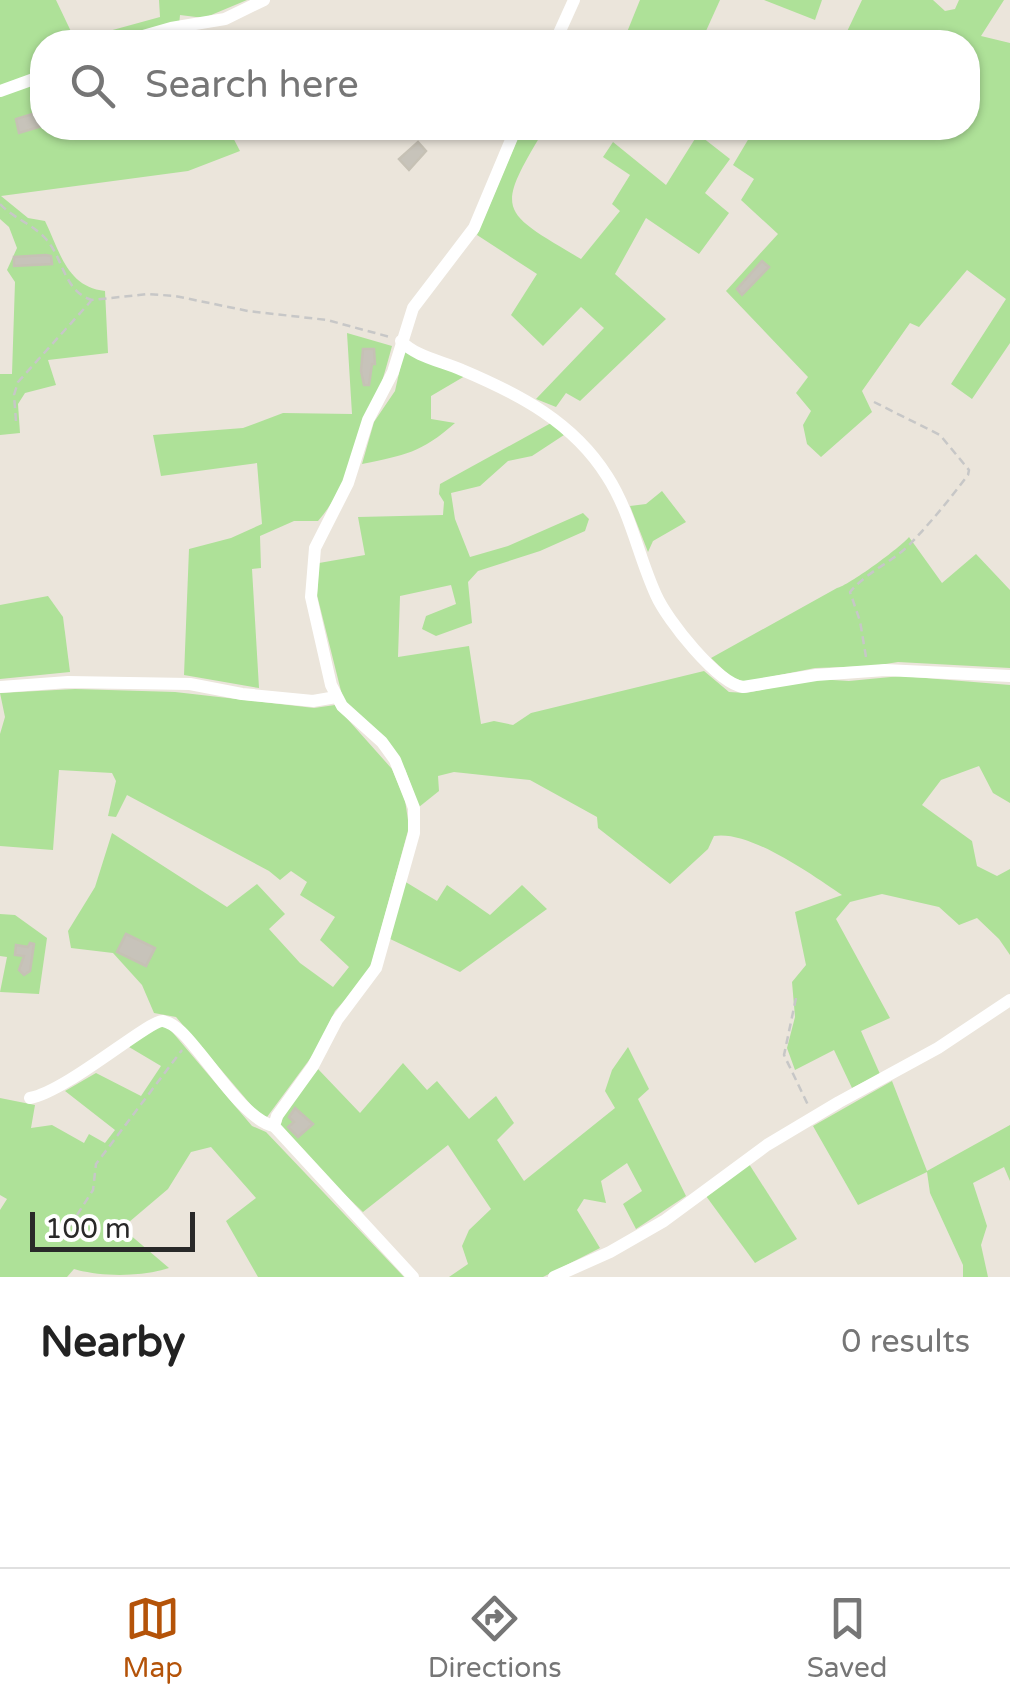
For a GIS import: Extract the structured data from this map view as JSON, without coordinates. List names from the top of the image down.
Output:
{
  "scale_bar": "100 m",
  "page": {
    "search": "Search here",
    "scale": "100 m",
    "heading": ["Nearby", "0 results"],
    "nav": ["Map", "Directions", "Saved"]
  }
}
